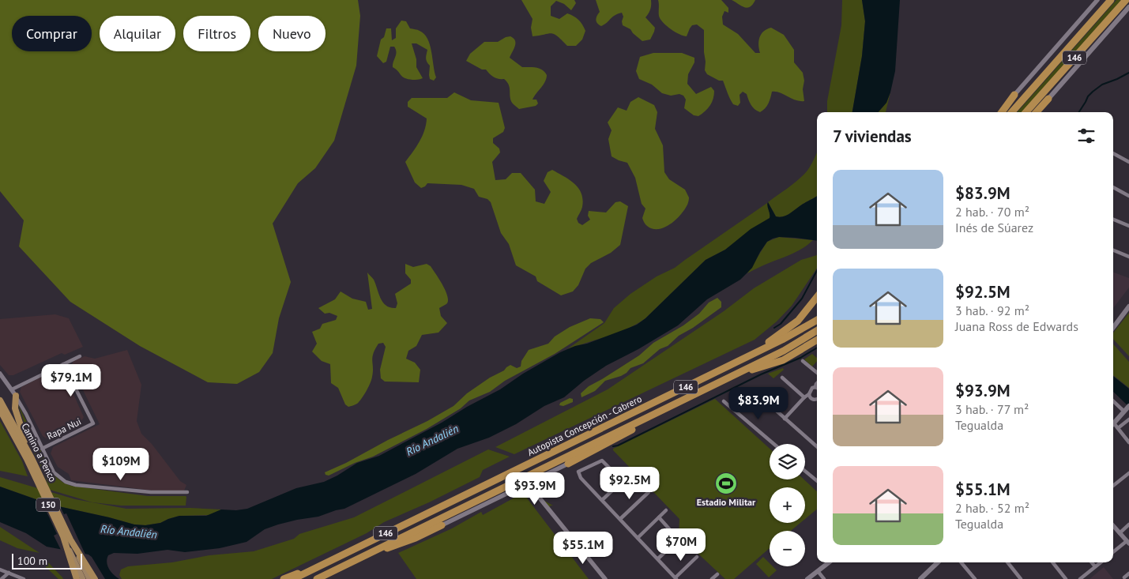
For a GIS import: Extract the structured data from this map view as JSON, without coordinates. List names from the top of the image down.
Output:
{
  "streets": {
    "highway": [
      "146",
      "Autopista Concepción - Cabrero",
      "Camino a Penco",
      "150"
    ],
    "street": ["Rapa Nui"]
  },
  "water": ["Río Andalién"],
  "places": {
    "sports": ["Estadio Militar"]
  },
  "scale_bar": "100 m",
  "page": {
    "chip": [
      "Comprar",
      "Alquilar",
      "Filtros",
      "Nuevo"
    ],
    "heading": "7 viviendas",
    "list": [
      {
        "name": "$83.9M",
        "note": "2 hab. · 70 m² · Inés de Súarez"
      },
      {
        "name": "$92.5M",
        "note": "3 hab. · 92 m² · Juana Ross de Edwards"
      },
      {
        "name": "$93.9M",
        "note": "3 hab. · 77 m² · Tegualda"
      },
      {
        "name": "$55.1M",
        "note": "2 hab. · 52 m² · Tegualda"
      }
    ],
    "price": [
      "$79.1M",
      "$83.9M",
      "$109M",
      "$92.5M",
      "$93.9M",
      "$70M",
      "$55.1M"
    ],
    "map_buttons": ["+", "−"],
    "scale": "100 m"
  }
}
